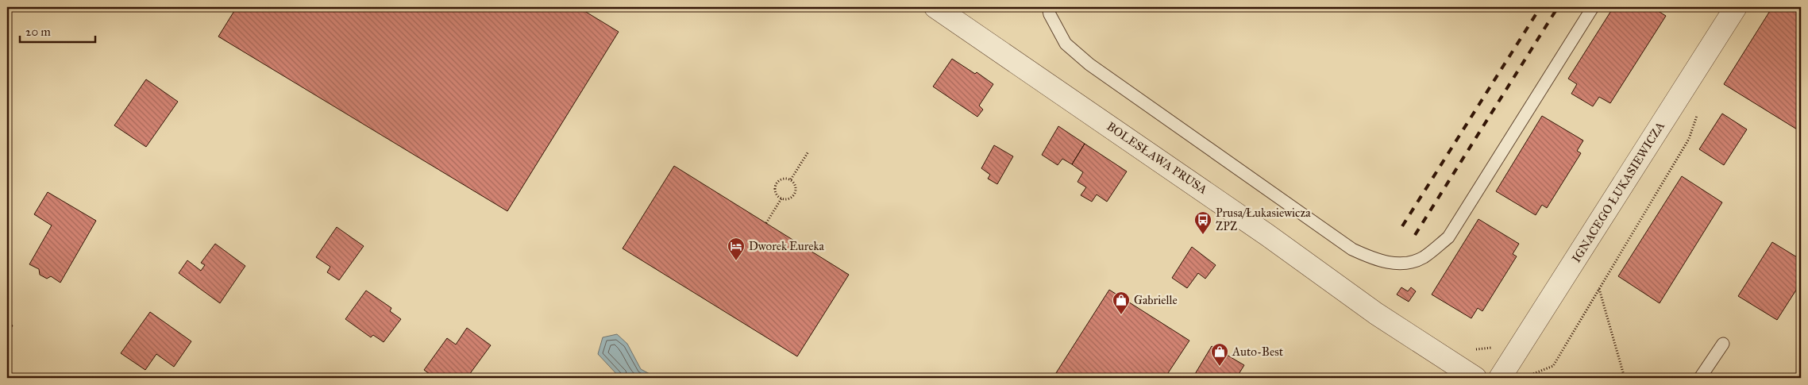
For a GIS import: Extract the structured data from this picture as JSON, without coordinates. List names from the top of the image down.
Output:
{
  "streets": {
    "street": ["BOLESŁAWA PRUSA", "IGNACEGO ŁUKASIEWICZA"]
  },
  "places": {
    "bus stop": ["Prusa/Łukasiewicza ZPZ"],
    "hotel": ["Dworek Eureka"],
    "shop": ["Gabrielle", "Auto-Best"]
  },
  "scale_bar": "20 m"
}
